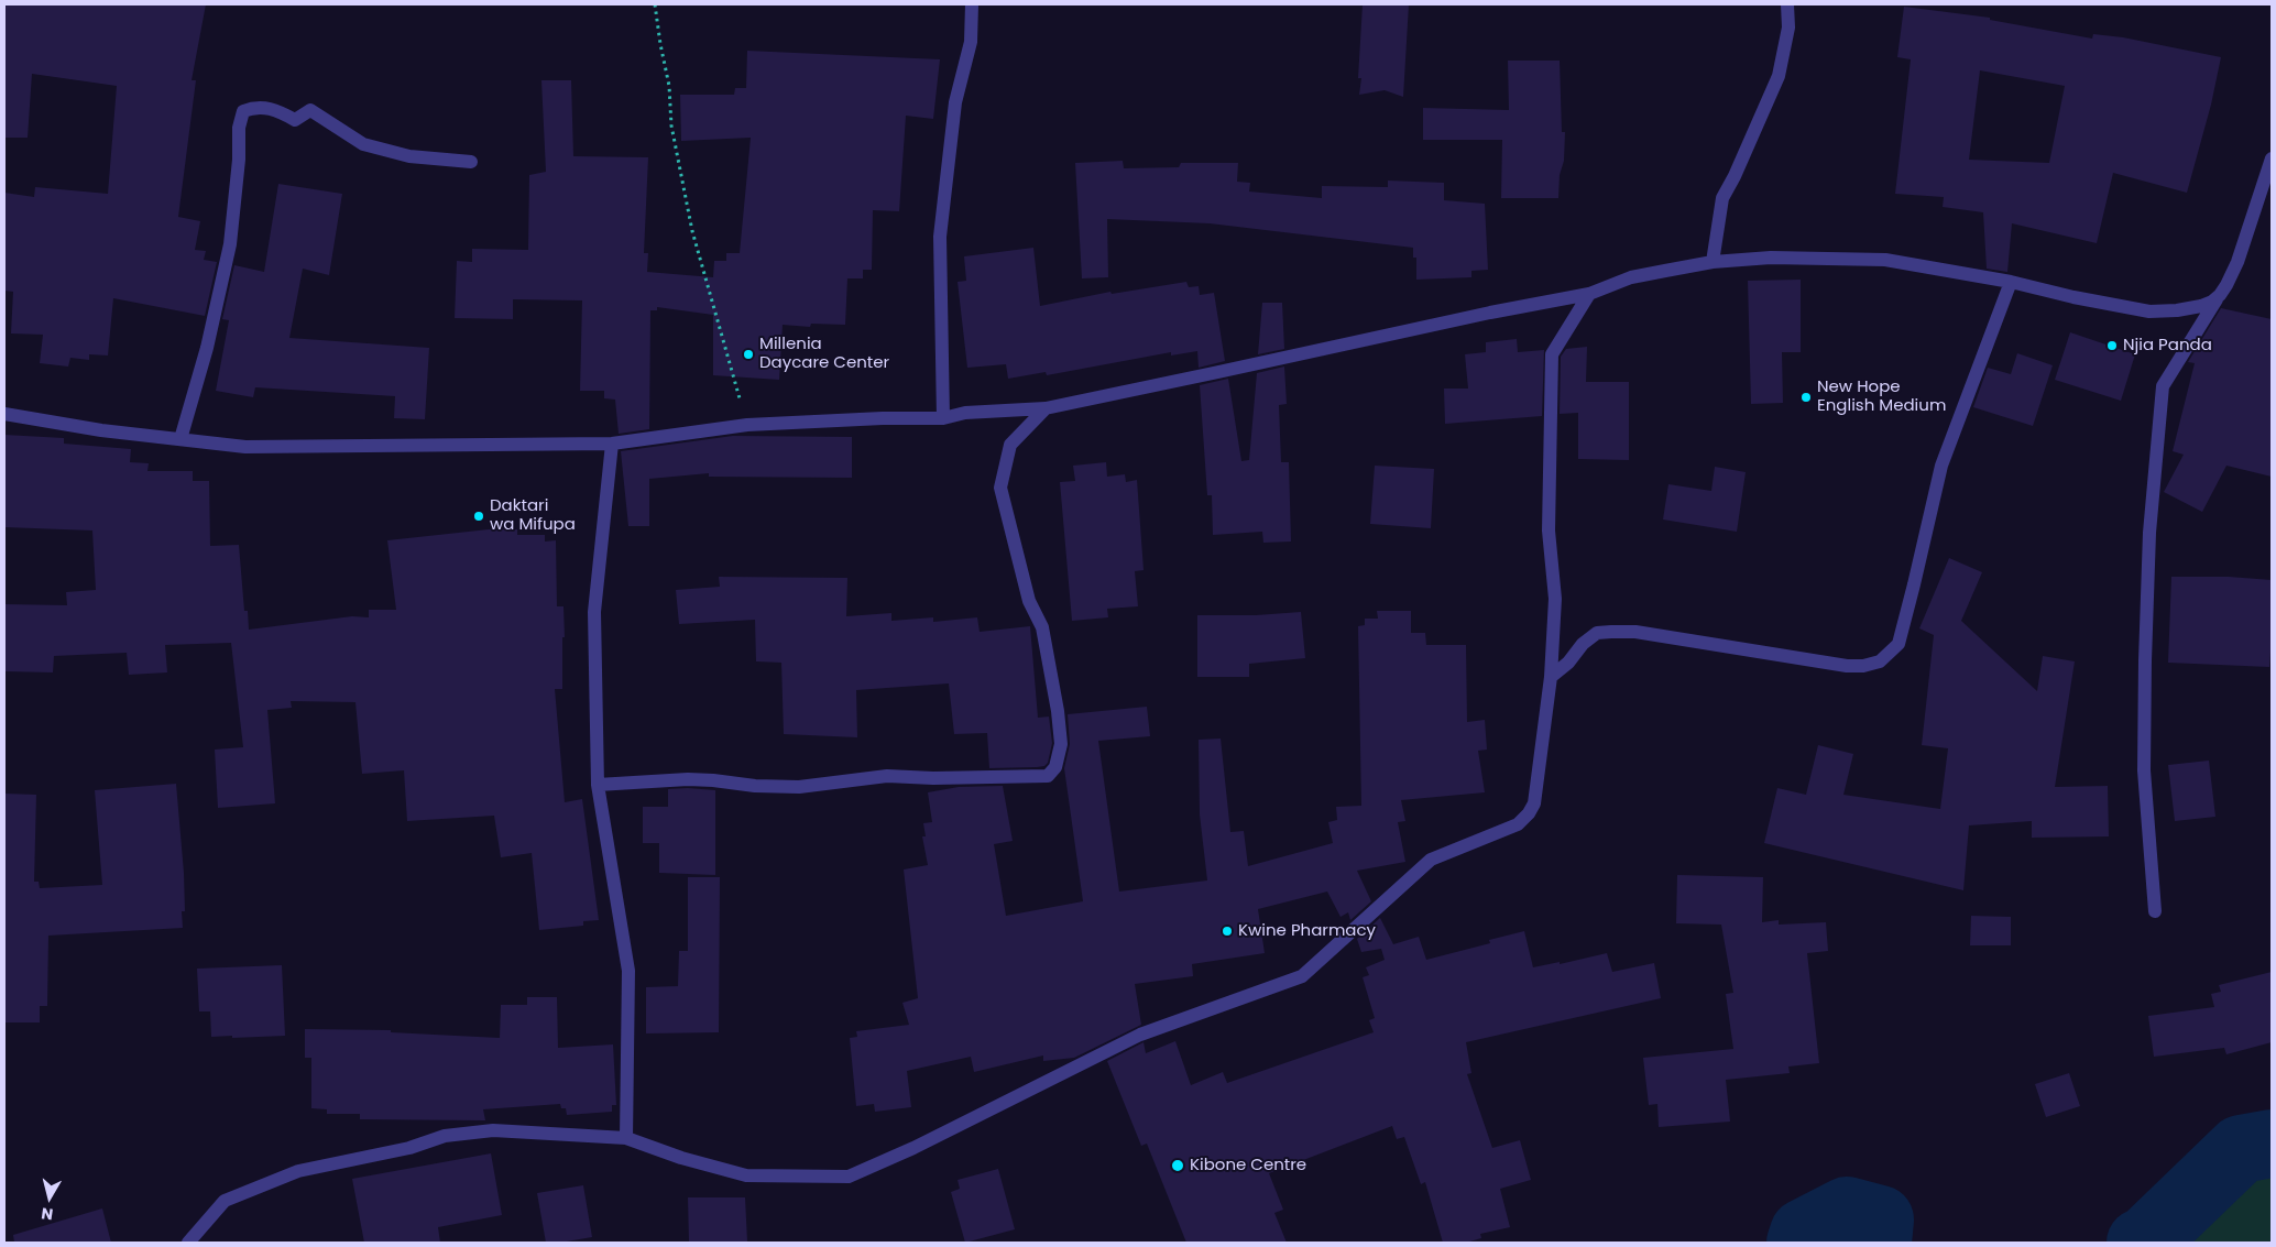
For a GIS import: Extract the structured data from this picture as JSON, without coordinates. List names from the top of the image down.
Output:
{
  "places": [
    "Njia Panda",
    "Millenia Daycare Center",
    "New Hope English Medium",
    "Daktari wa Mifupa",
    "Kwine Pharmacy",
    "Kibone Centre"
  ],
  "north": "bottom"
}
